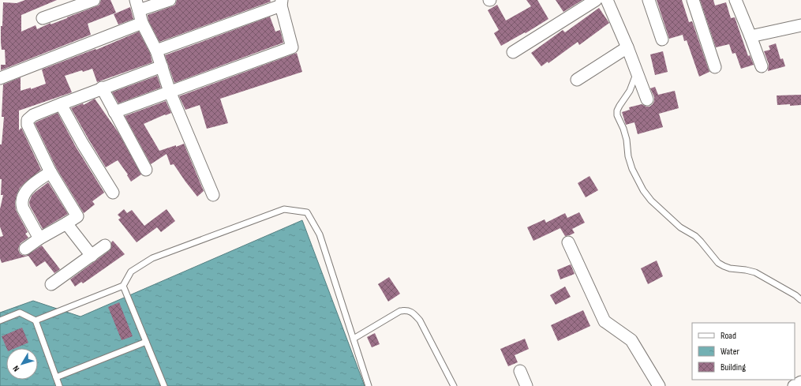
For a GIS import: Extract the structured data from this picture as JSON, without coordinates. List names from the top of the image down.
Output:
{
  "legend": ["Road", "Water", "Building"],
  "north": "bottom left"
}
